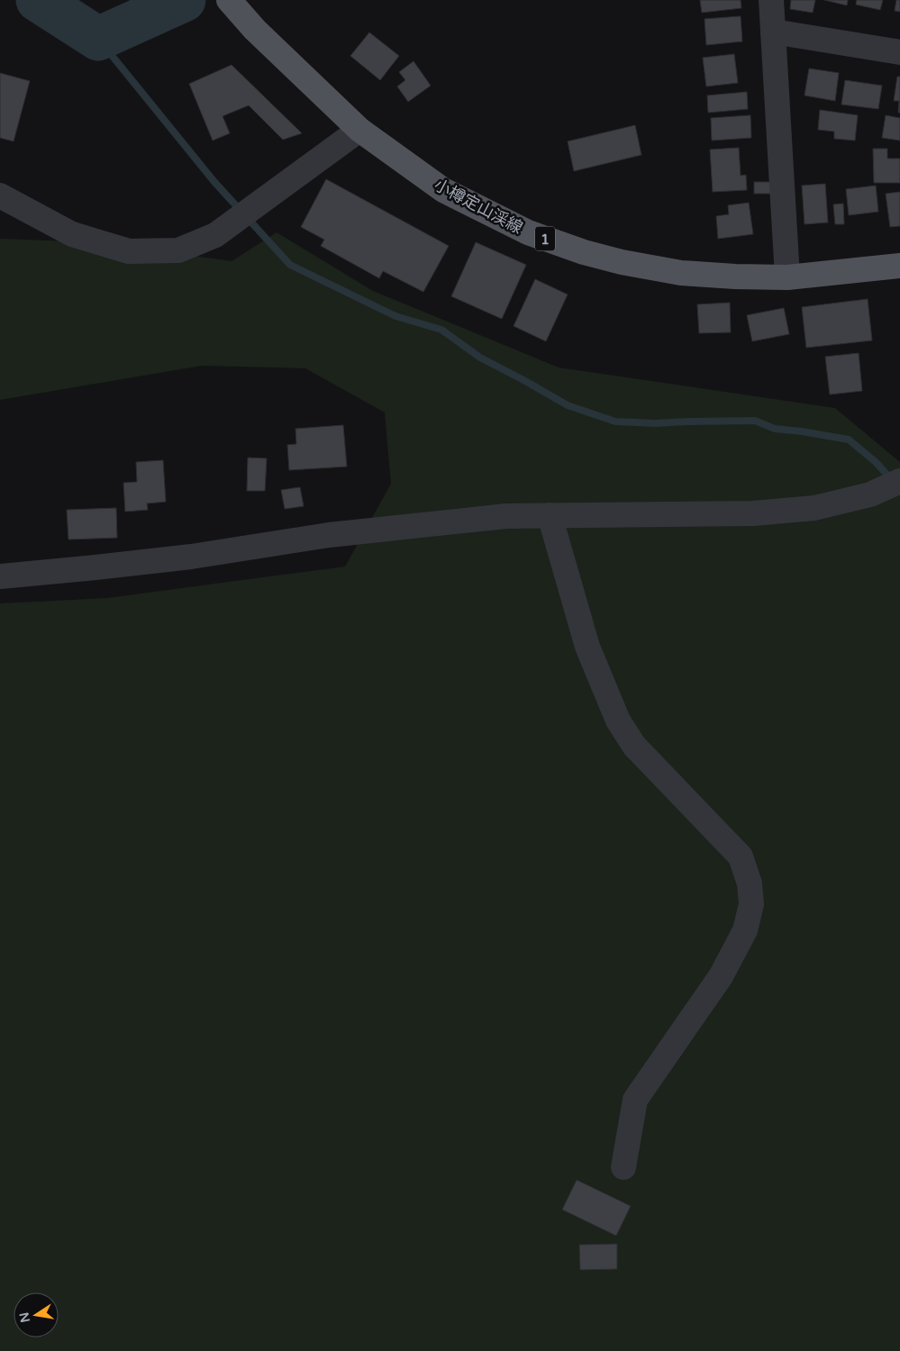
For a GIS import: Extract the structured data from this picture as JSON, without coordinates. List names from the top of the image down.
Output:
{
  "streets": {
    "main road": ["小樽定山渓線", "1"]
  },
  "north": "left"
}
